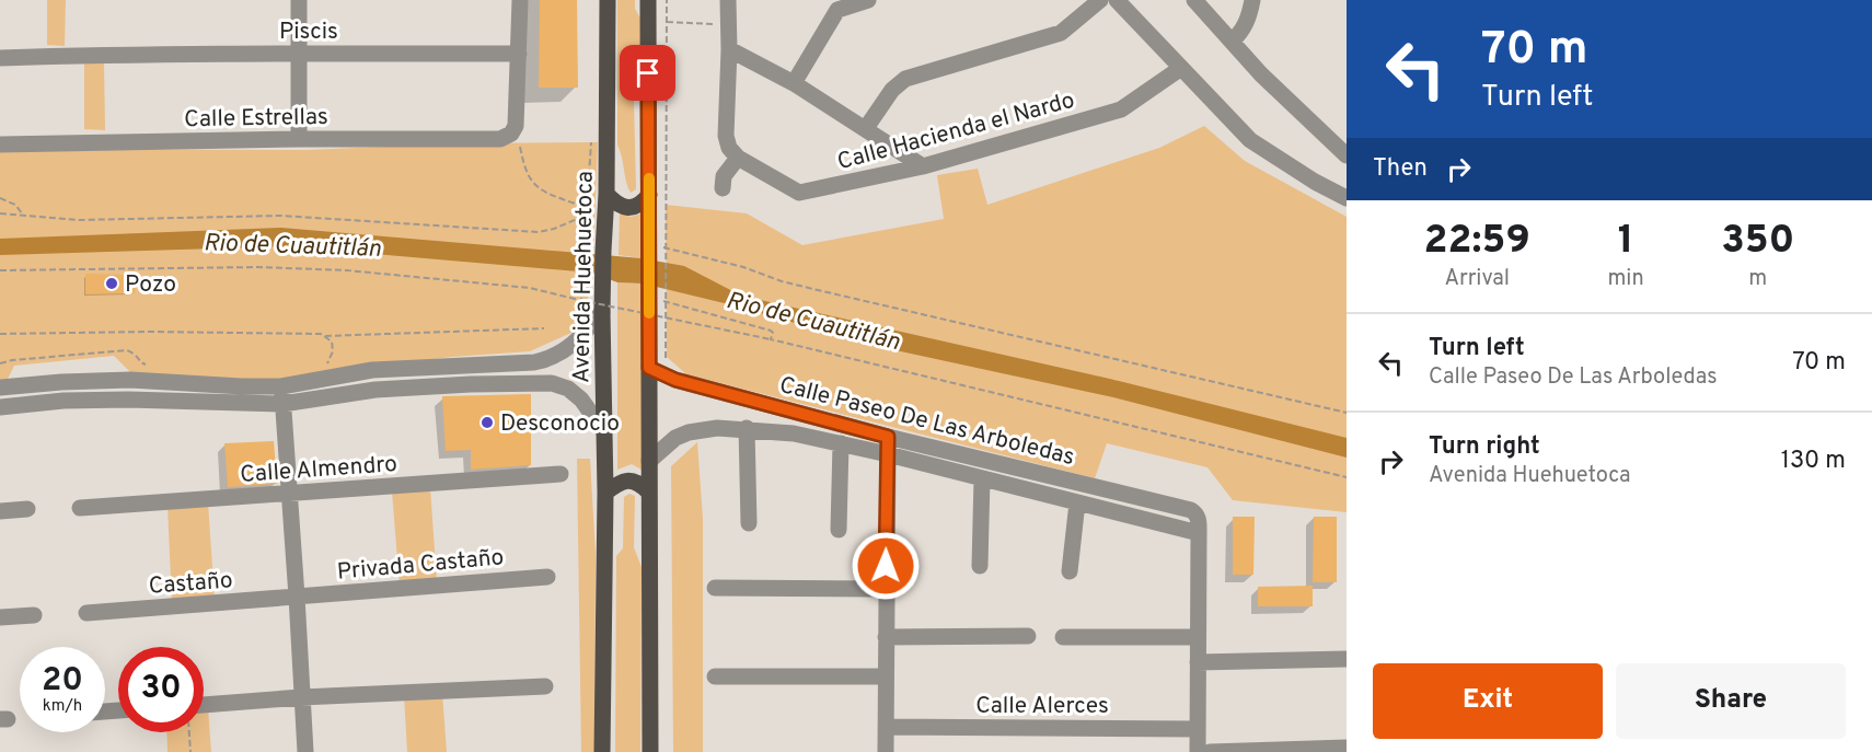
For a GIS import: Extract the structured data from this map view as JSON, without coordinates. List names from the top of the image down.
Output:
{
  "streets": {
    "main road": ["Avenida Huehuetoca"],
    "street": [
      "Piscis",
      "Calle Estrellas",
      "Calle Hacienda el Nardo",
      "Calle Paseo De Las Arboledas",
      "Calle Almendro",
      "Privada Castaño",
      "Castaño",
      "Calle Alerces"
    ]
  },
  "crossings": [
    ["Privada Castaño", "Castaño"]
  ],
  "water": ["Rio de Cuautitlán"],
  "places": ["Pozo", "Desconocio"],
  "page": {
    "turn": ["70 m", "Turn left"],
    "then": "Then",
    "eta": [
      "22:59",
      "Arrival",
      "1",
      "min",
      "350",
      "m"
    ],
    "list": [
      {
        "name": "Turn left",
        "note": "Calle Paseo De Las Arboledas",
        "value": "70 m"
      },
      {
        "name": "Turn right",
        "note": "Avenida Huehuetoca",
        "value": "130 m"
      }
    ],
    "speed": "20 km/h",
    "limit": "30",
    "buttons": ["Exit", "Share"]
  }
}
